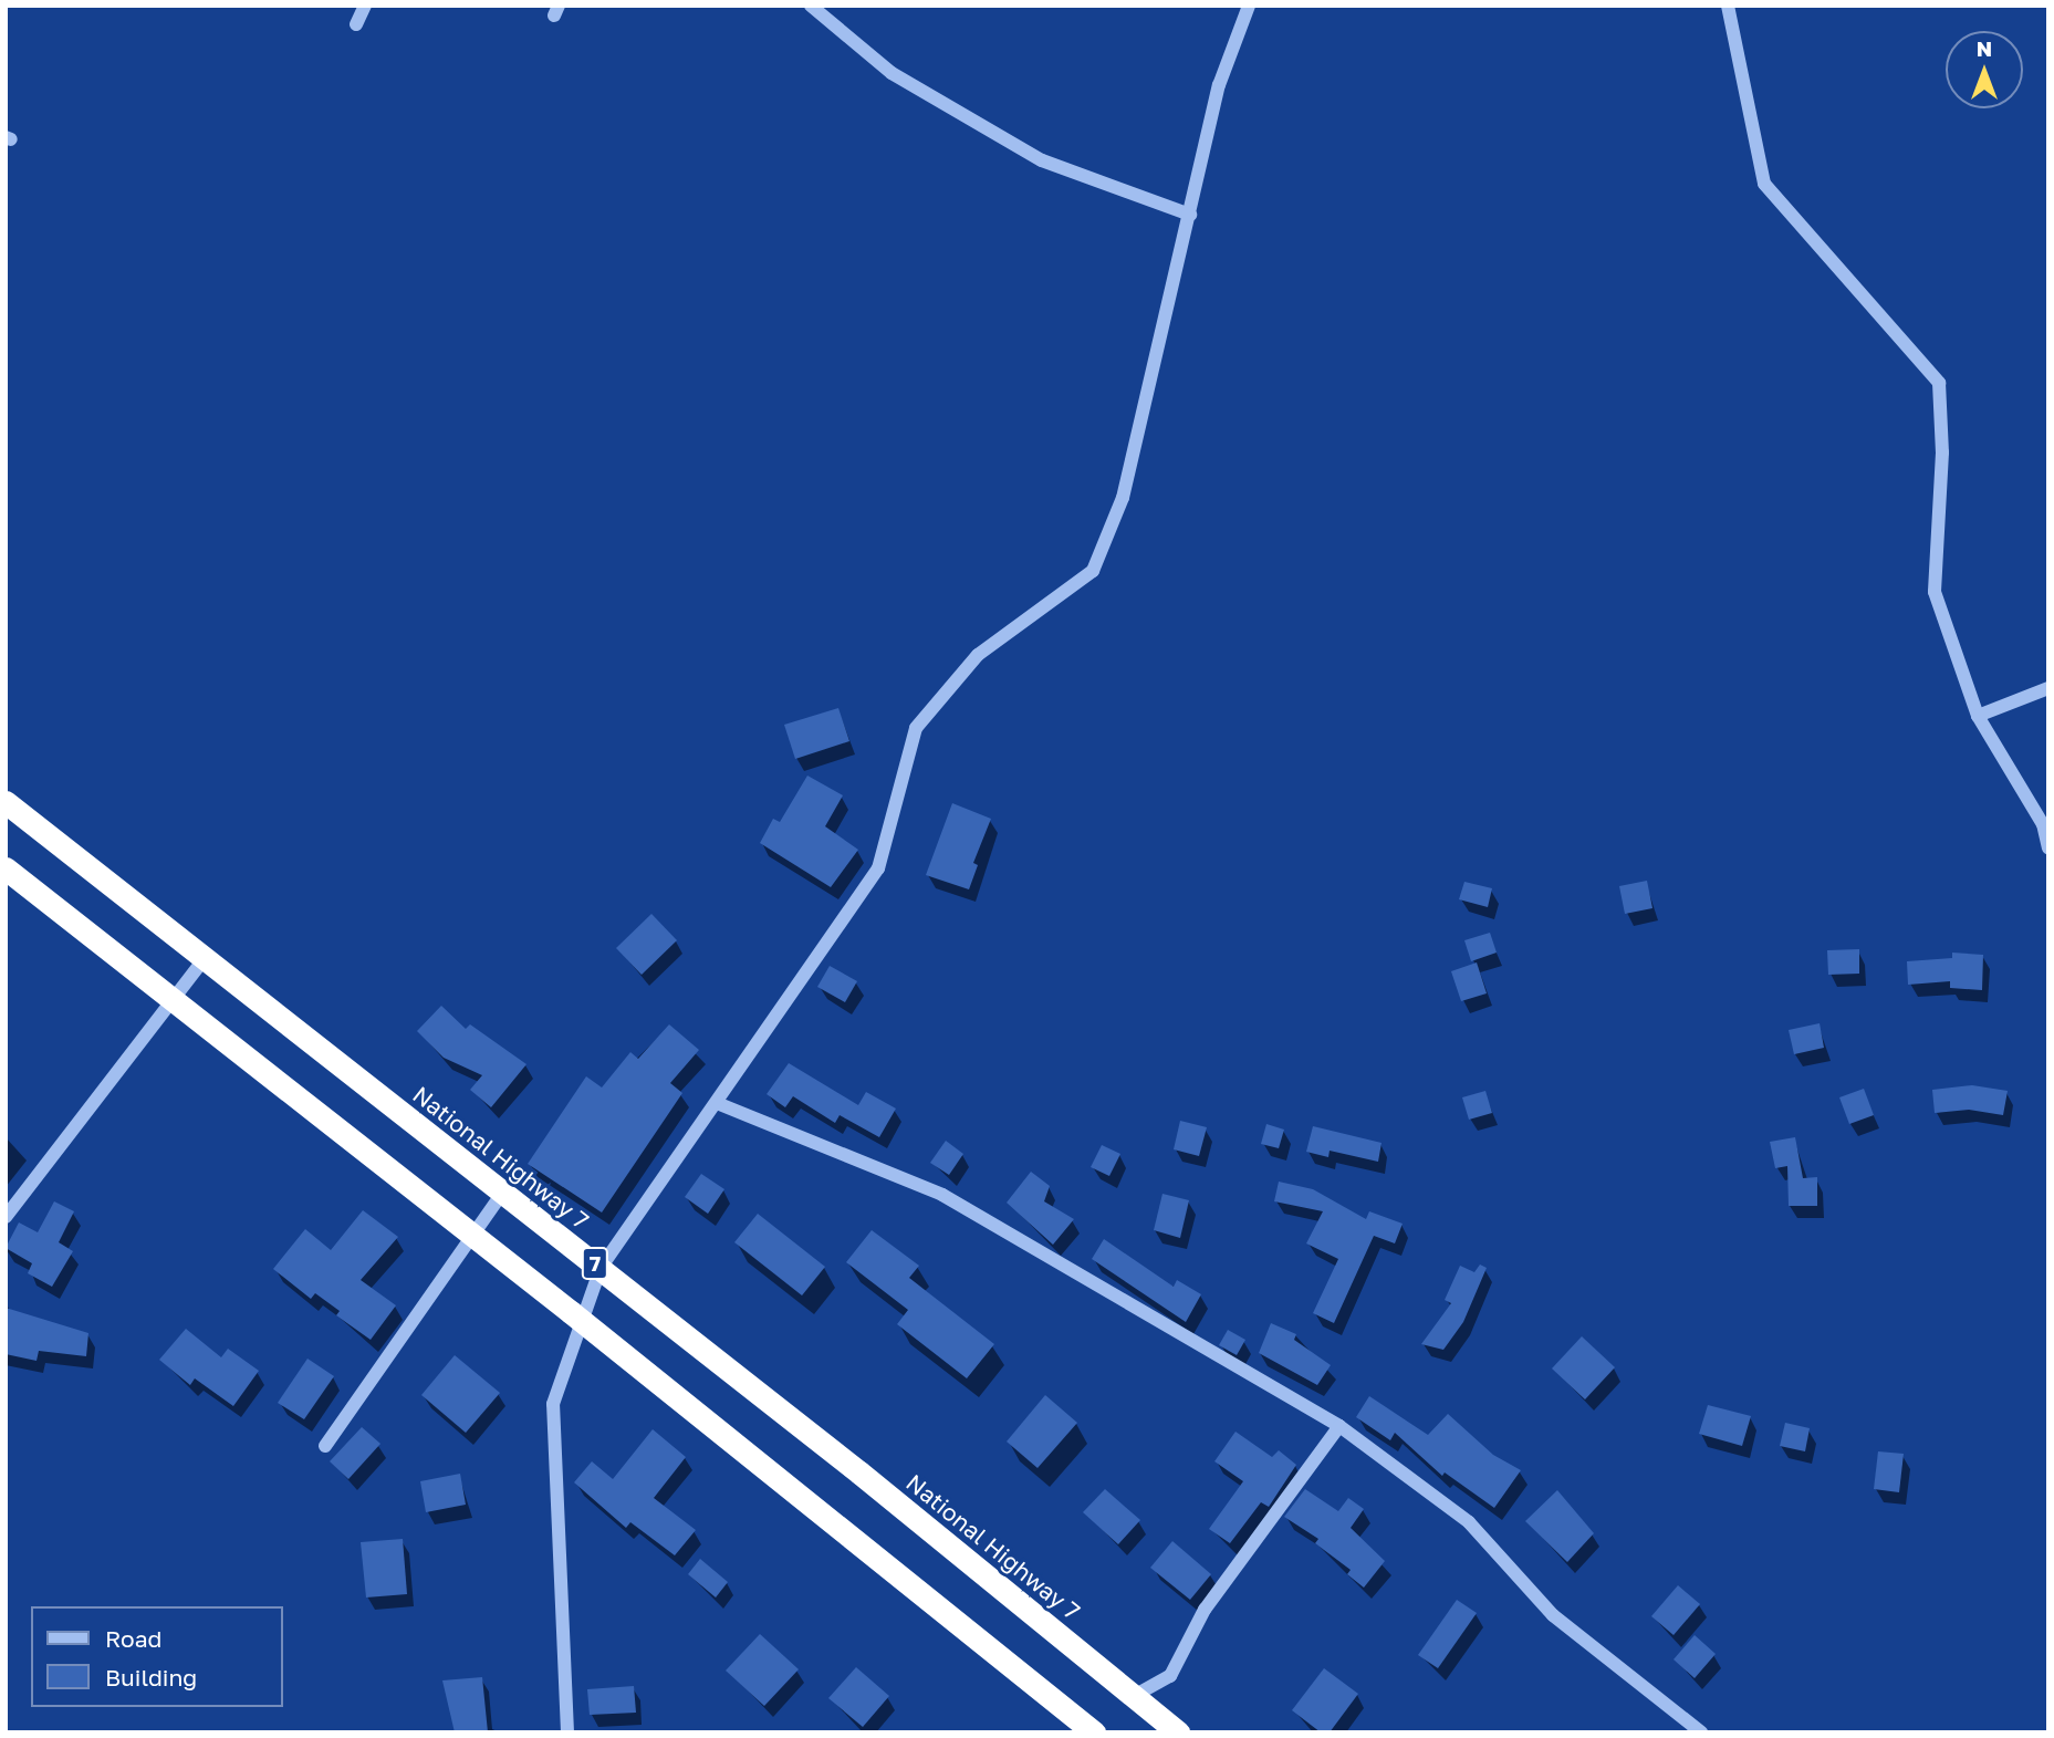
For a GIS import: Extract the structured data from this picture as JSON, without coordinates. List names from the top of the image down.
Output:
{
  "streets": {
    "highway": ["National Highway 7", "7"]
  },
  "legend": ["Road", "Building"],
  "north": "top"
}
